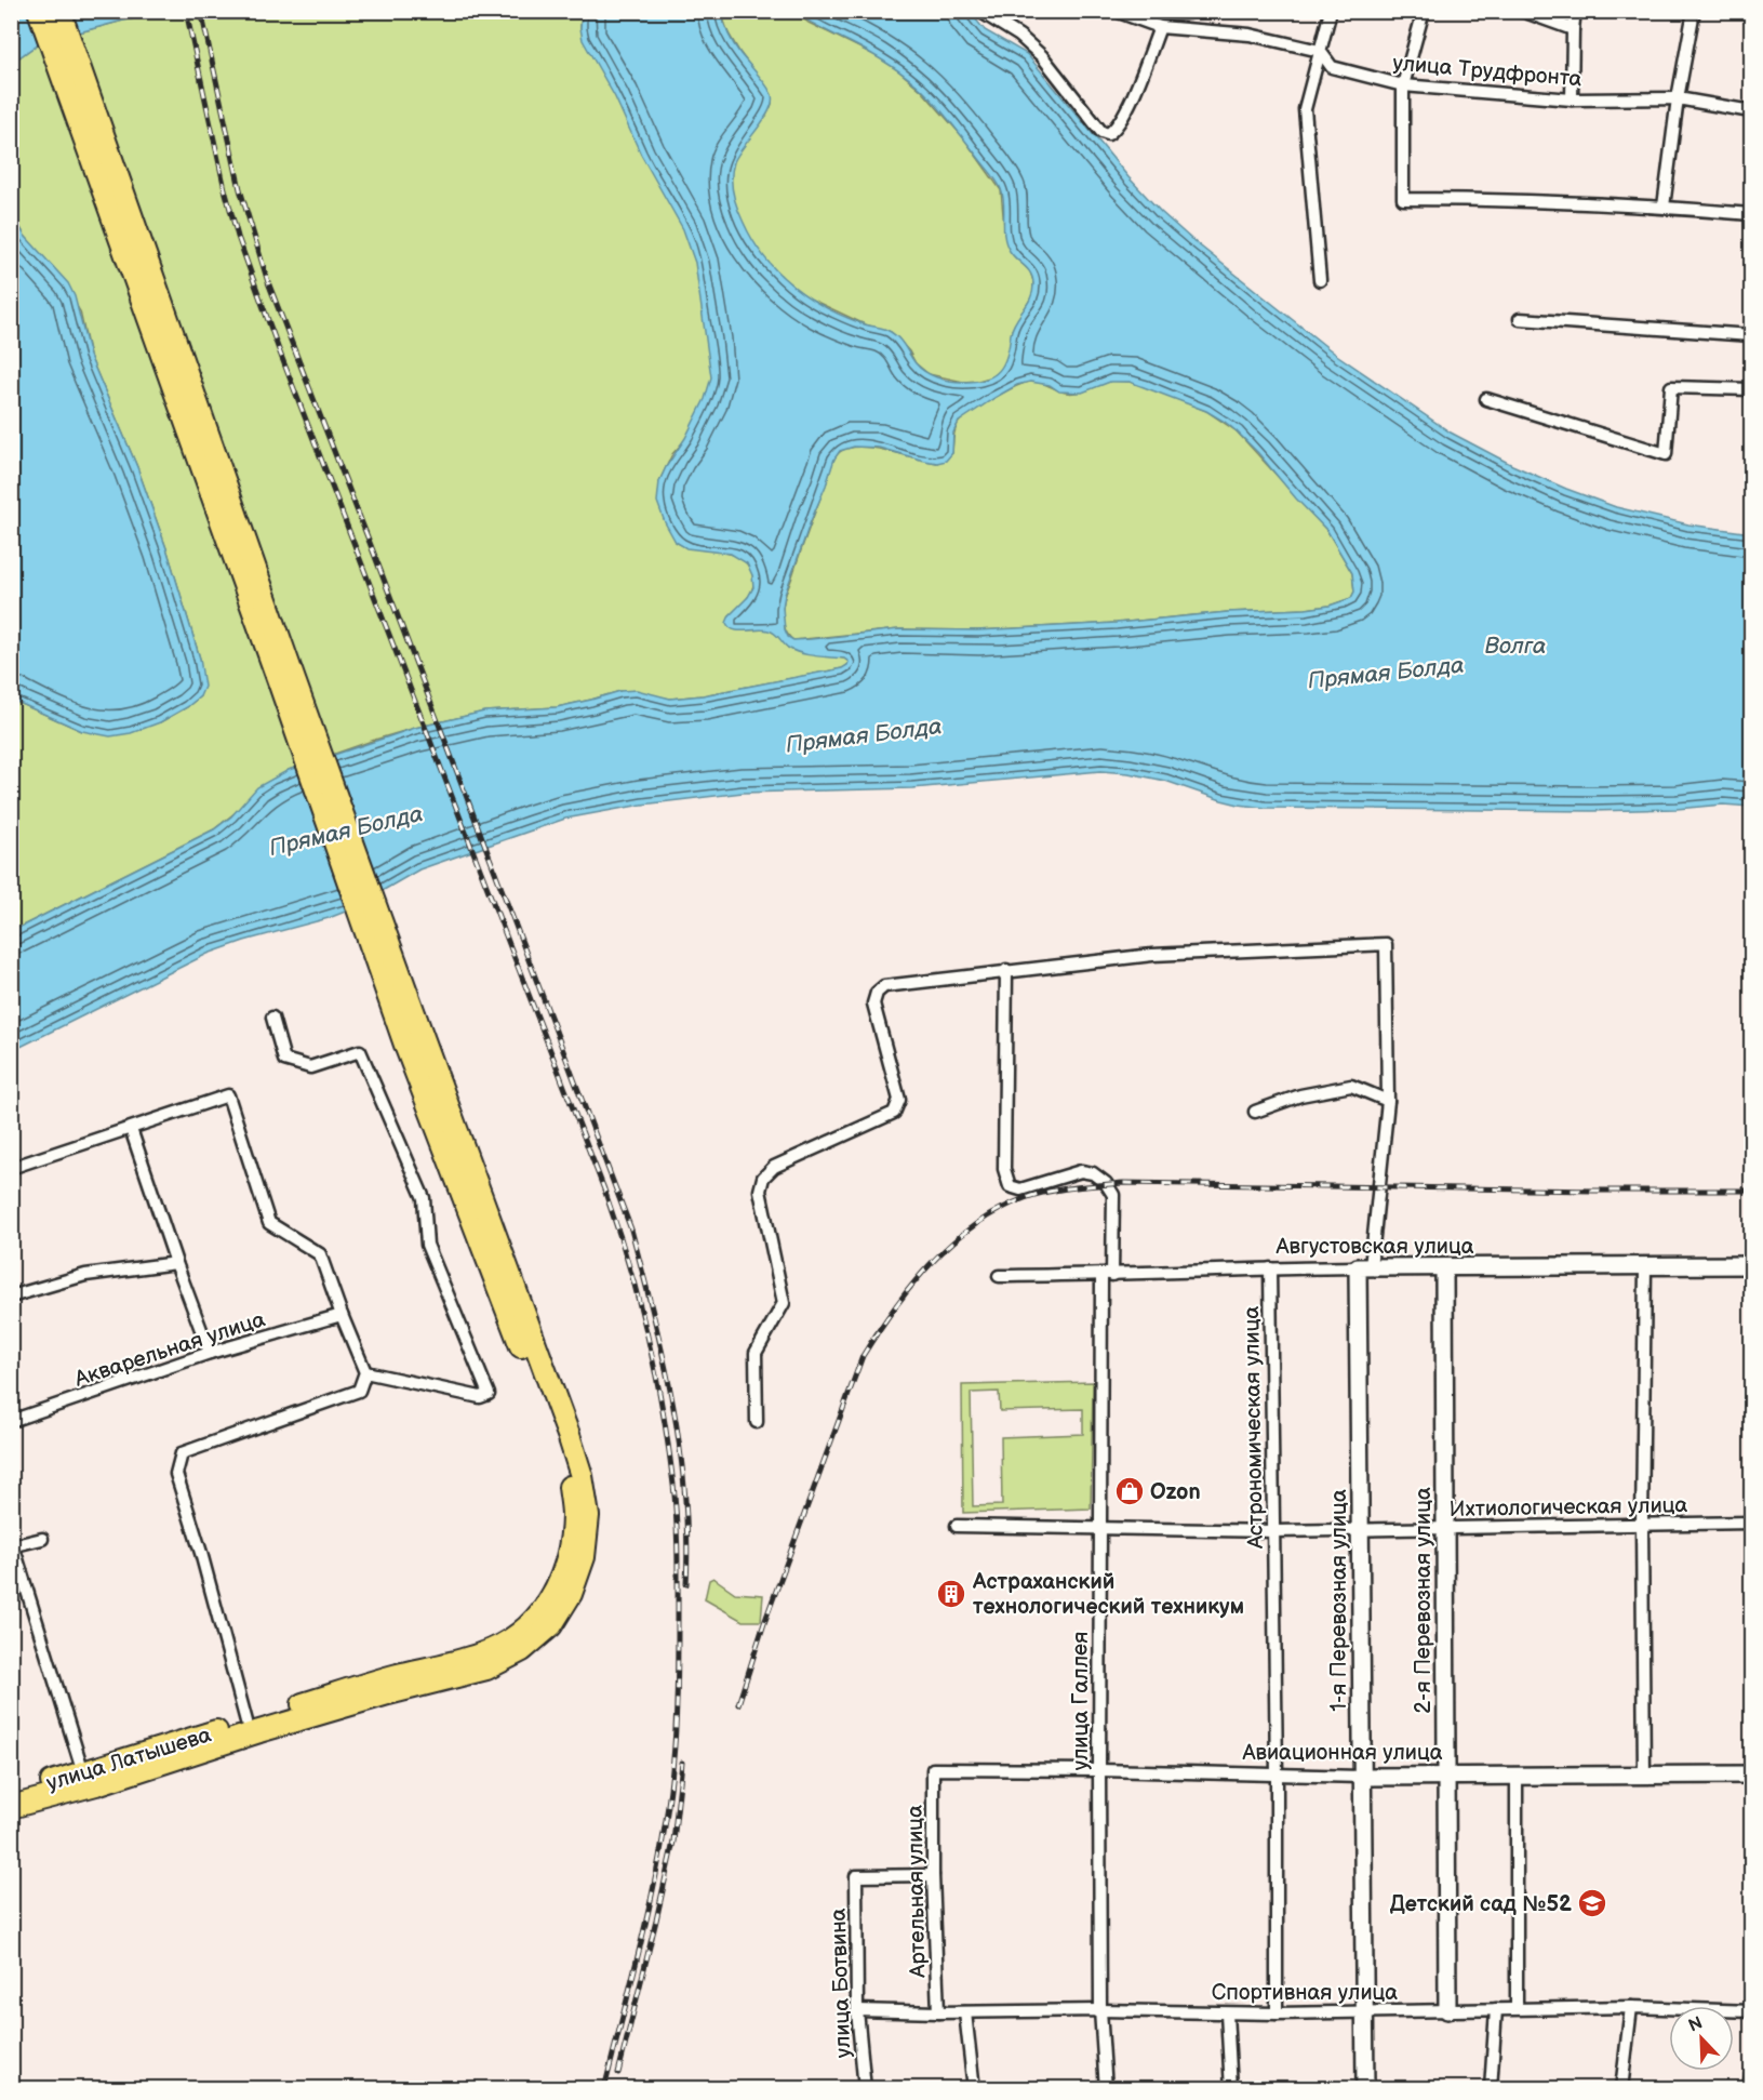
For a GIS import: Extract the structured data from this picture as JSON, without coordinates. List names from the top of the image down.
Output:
{
  "streets": {
    "highway": ["улица Латышева"],
    "street": [
      "улица Трудфронта",
      "Августовская улица",
      "Акварельная улица",
      "Астрономическая улица",
      "Ихтиологическая улица",
      "1-я Перевозная улица",
      "2-я Перевозная улица",
      "улица Галлея",
      "Авиационная улица",
      "Артельная улица",
      "улица Ботвина",
      "Спортивная улица"
    ]
  },
  "crossings": [
    ["Августовская улица", "Астрономическая улица"],
    ["Августовская улица", "1-я Перевозная улица"],
    ["Августовская улица", "2-я Перевозная улица"],
    ["Августовская улица", "улица Галлея"],
    ["Астрономическая улица", "Ихтиологическая улица"],
    ["Астрономическая улица", "Авиационная улица"],
    ["Астрономическая улица", "Спортивная улица"],
    ["Ихтиологическая улица", "1-я Перевозная улица"],
    ["Ихтиологическая улица", "2-я Перевозная улица"],
    ["Ихтиологическая улица", "улица Галлея"],
    ["1-я Перевозная улица", "Авиационная улица"],
    ["1-я Перевозная улица", "Спортивная улица"],
    ["2-я Перевозная улица", "Авиационная улица"],
    ["2-я Перевозная улица", "Спортивная улица"],
    ["улица Галлея", "Авиационная улица"],
    ["улица Галлея", "Спортивная улица"],
    ["Авиационная улица", "Артельная улица"],
    ["Артельная улица", "улица Ботвина"],
    ["Артельная улица", "Спортивная улица"],
    ["улица Ботвина", "Спортивная улица"]
  ],
  "water": ["Волга", "Прямая Болда"],
  "places": {
    "shop": ["Ozon"],
    "building": ["Астраханский технологический техникум"],
    "school or university": ["Детский сад №52"]
  },
  "north": "top left"
}
